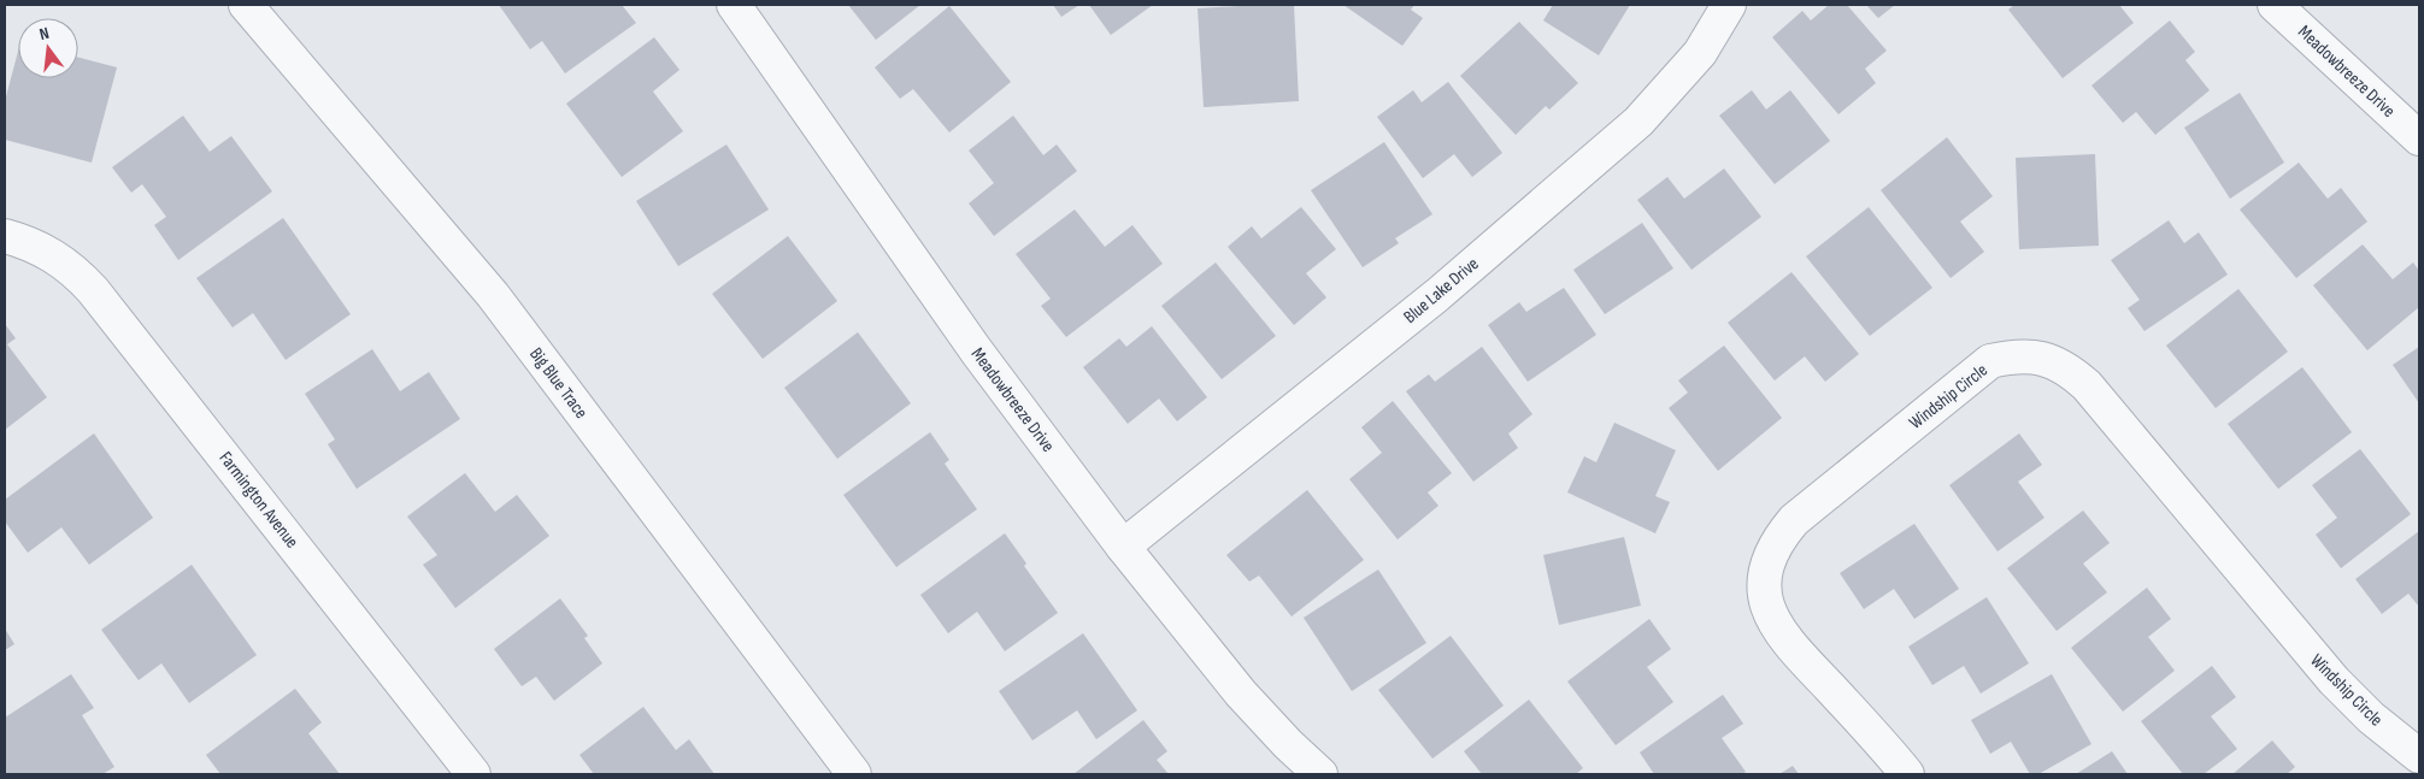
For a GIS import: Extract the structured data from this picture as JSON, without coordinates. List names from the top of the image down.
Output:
{
  "streets": {
    "street": [
      "Meadowbreeze Drive",
      "Blue Lake Drive",
      "Big Blue Trace",
      "Windship Circle",
      "Farmington Avenue"
    ]
  },
  "crossings": [
    ["Meadowbreeze Drive", "Blue Lake Drive"]
  ],
  "north": "top"
}
